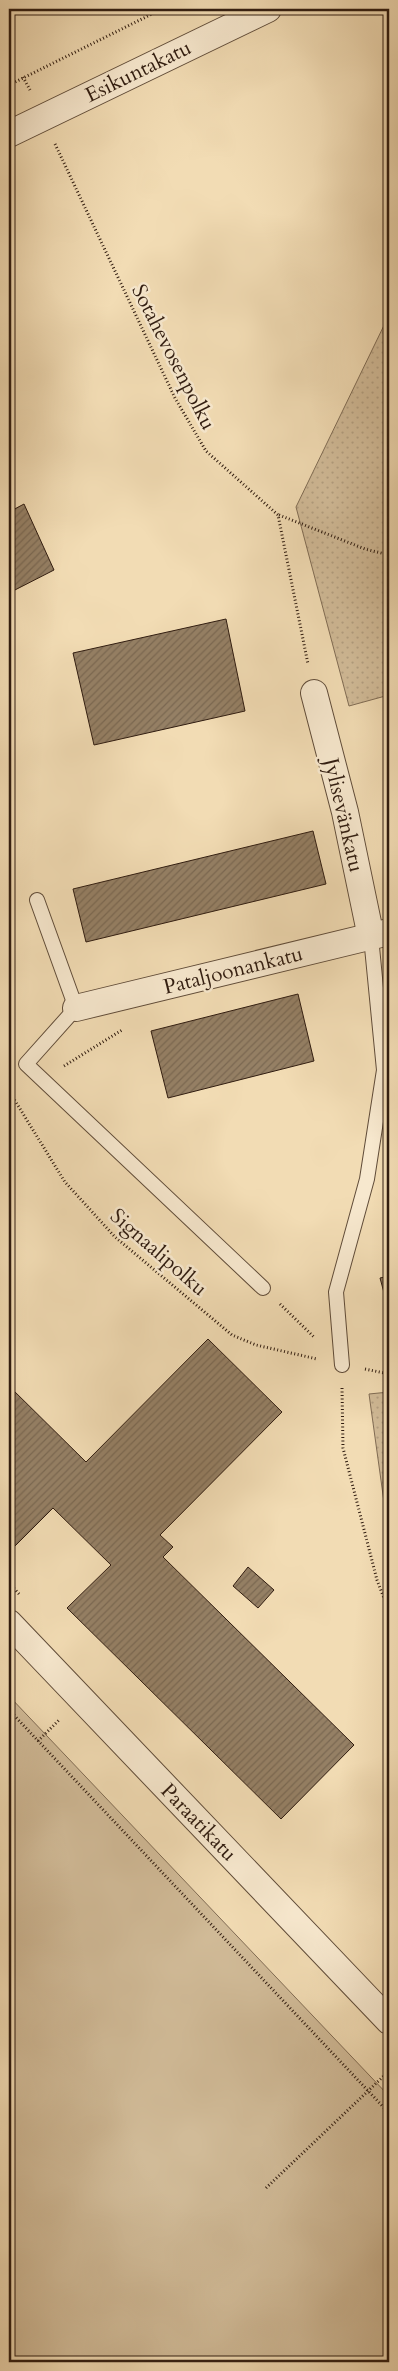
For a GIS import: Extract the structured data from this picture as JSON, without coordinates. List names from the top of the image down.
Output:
{
  "streets": {
    "street": [
      "Esikuntakatu",
      "Jylisevänkatu",
      "Pataljoonankatu",
      "Paraatikatu"
    ],
    "path": ["Sotahevosenpolku", "Signaalipolku"]
  },
  "crossings": [
    ["Esikuntakatu", "Sotahevosenpolku"],
    ["Jylisevänkatu", "Pataljoonankatu"]
  ]
}
